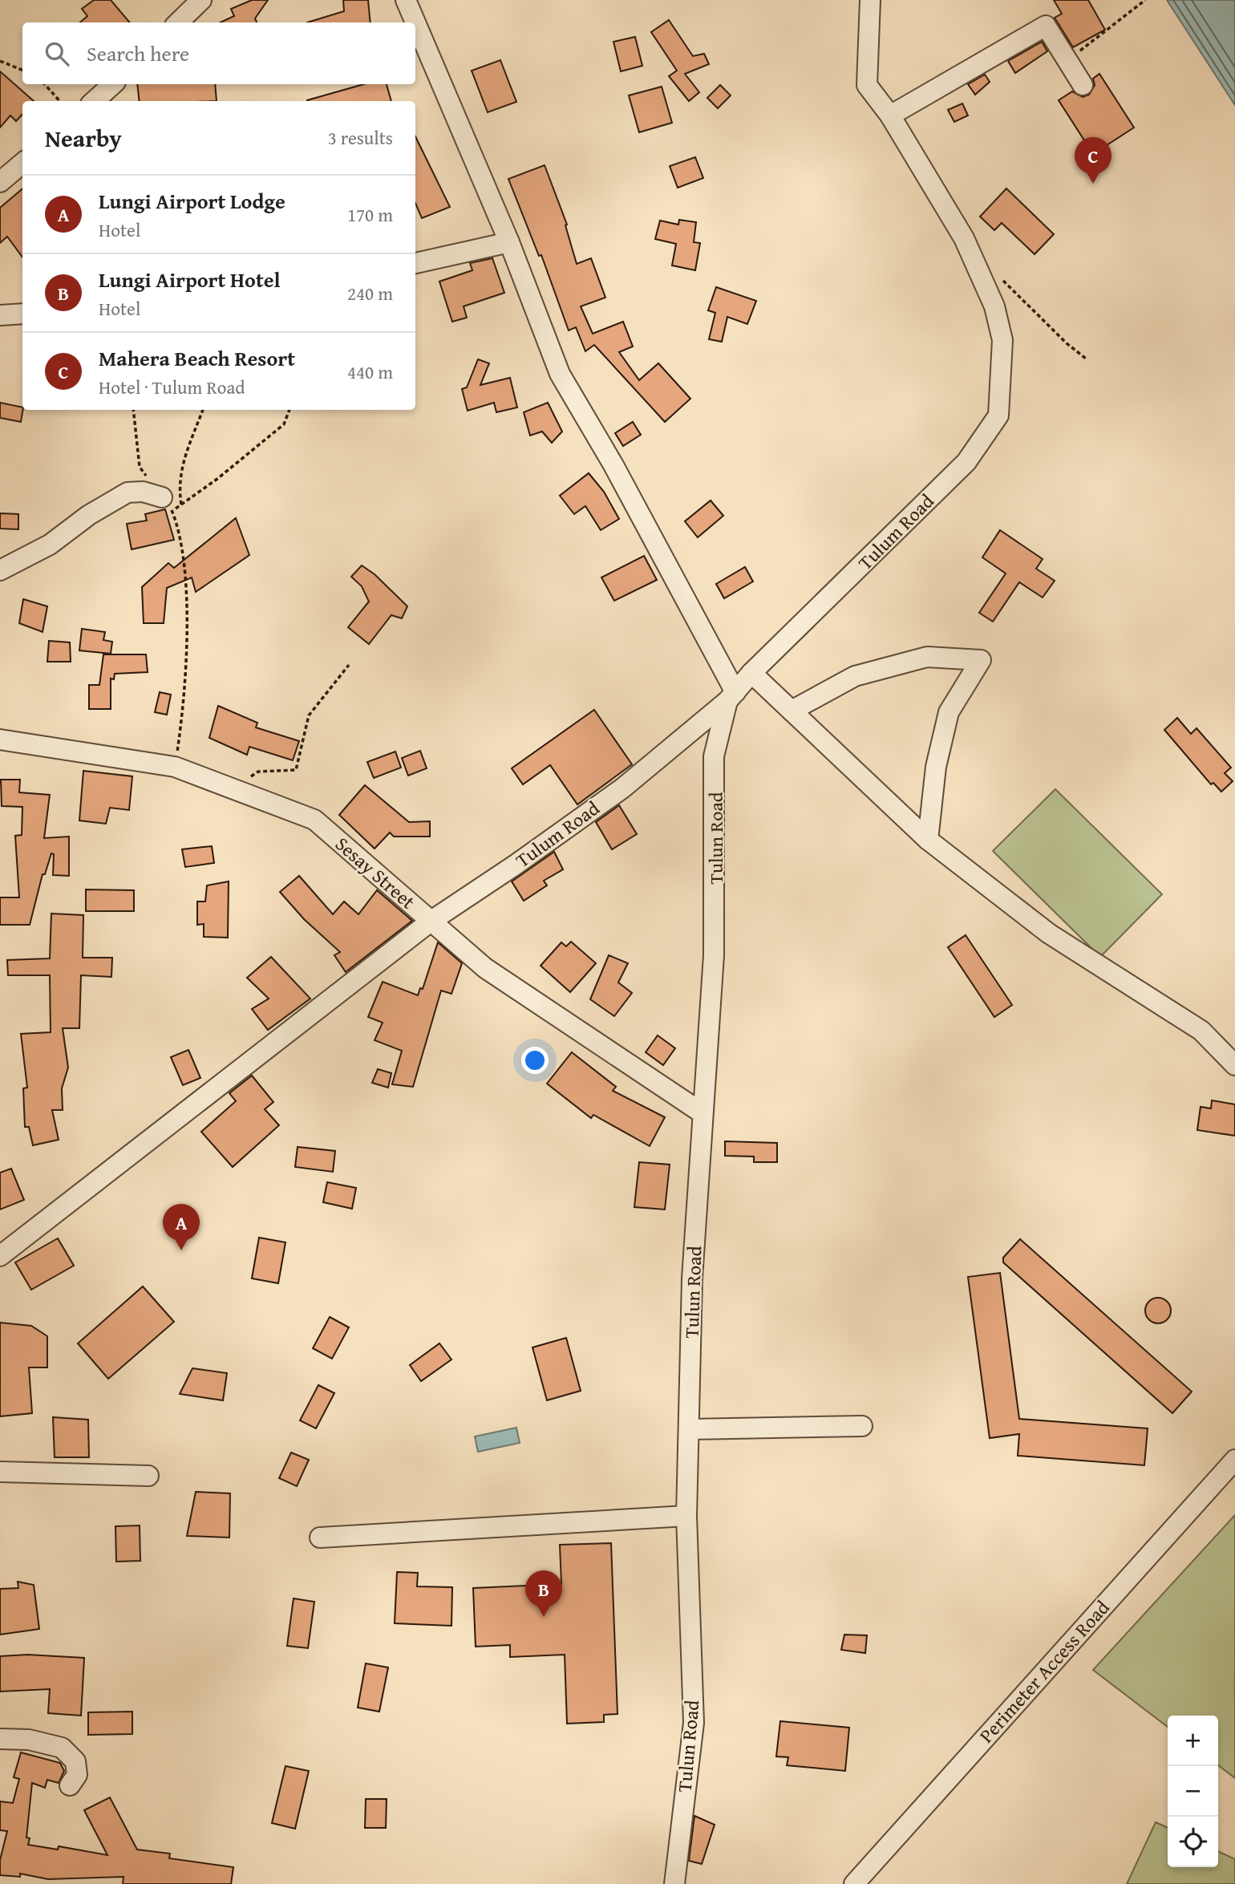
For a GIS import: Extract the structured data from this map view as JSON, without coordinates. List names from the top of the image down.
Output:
{
  "streets": {
    "street": [
      "Tulum Road",
      "Tulun Road",
      "Sesay Street",
      "Perimeter Access Road"
    ]
  },
  "crossings": [
    ["Tulum Road", "Tulun Road"],
    ["Tulum Road", "Sesay Street"],
    ["Tulun Road", "Sesay Street"]
  ],
  "page": {
    "search": "Search here",
    "heading": ["Nearby", "3 results"],
    "pins": ["C", "A", "B"],
    "list": [
      {
        "mark": "A",
        "name": "Lungi Airport Lodge",
        "note": "Hotel",
        "value": "170 m"
      },
      {
        "mark": "B",
        "name": "Lungi Airport Hotel",
        "note": "Hotel",
        "value": "240 m"
      },
      {
        "mark": "C",
        "name": "Mahera Beach Resort",
        "note": "Hotel · Tulum Road",
        "value": "440 m"
      }
    ],
    "map_buttons": ["+", "−"]
  }
}
